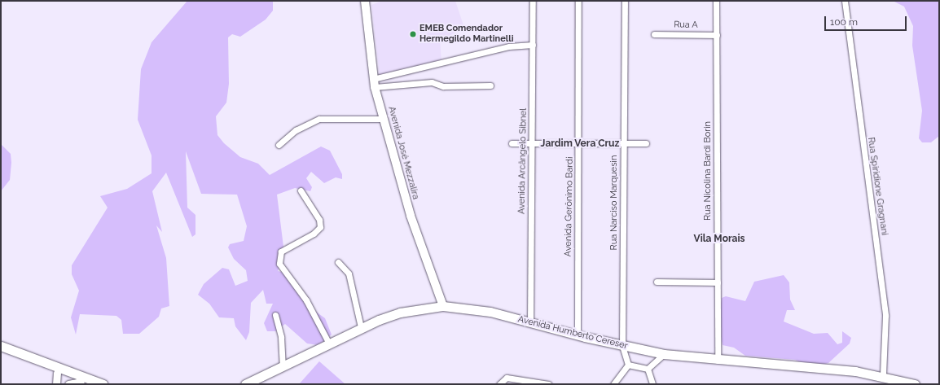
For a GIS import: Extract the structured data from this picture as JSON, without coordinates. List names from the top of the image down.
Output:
{
  "streets": {
    "main road": ["Avenida José Mezzalira", "Avenida Humberto Cereser"],
    "street": [
      "Rua A",
      "Avenida Arcângelo Sibnel",
      "Rua Nicolina Bardi Borin",
      "Rua Spiridione Gragnani",
      "Rua Narciso Marquesin",
      "Avenida Gerônimo Bardi"
    ]
  },
  "crossings": [
    ["Rua A", "Rua Nicolina Bardi Borin"],
    ["Avenida José Mezzalira", "Avenida Humberto Cereser"],
    ["Avenida Arcângelo Sibnel", "Avenida Humberto Cereser"],
    ["Rua Nicolina Bardi Borin", "Avenida Humberto Cereser"],
    ["Rua Spiridione Gragnani", "Avenida Humberto Cereser"],
    ["Rua Narciso Marquesin", "Avenida Humberto Cereser"],
    ["Avenida Gerônimo Bardi", "Avenida Humberto Cereser"]
  ],
  "districts": ["Jardim Vera Cruz", "Vila Morais"],
  "places": ["EMEB Comendador Hermegildo Martinelli"],
  "scale_bar": "100 m"
}
